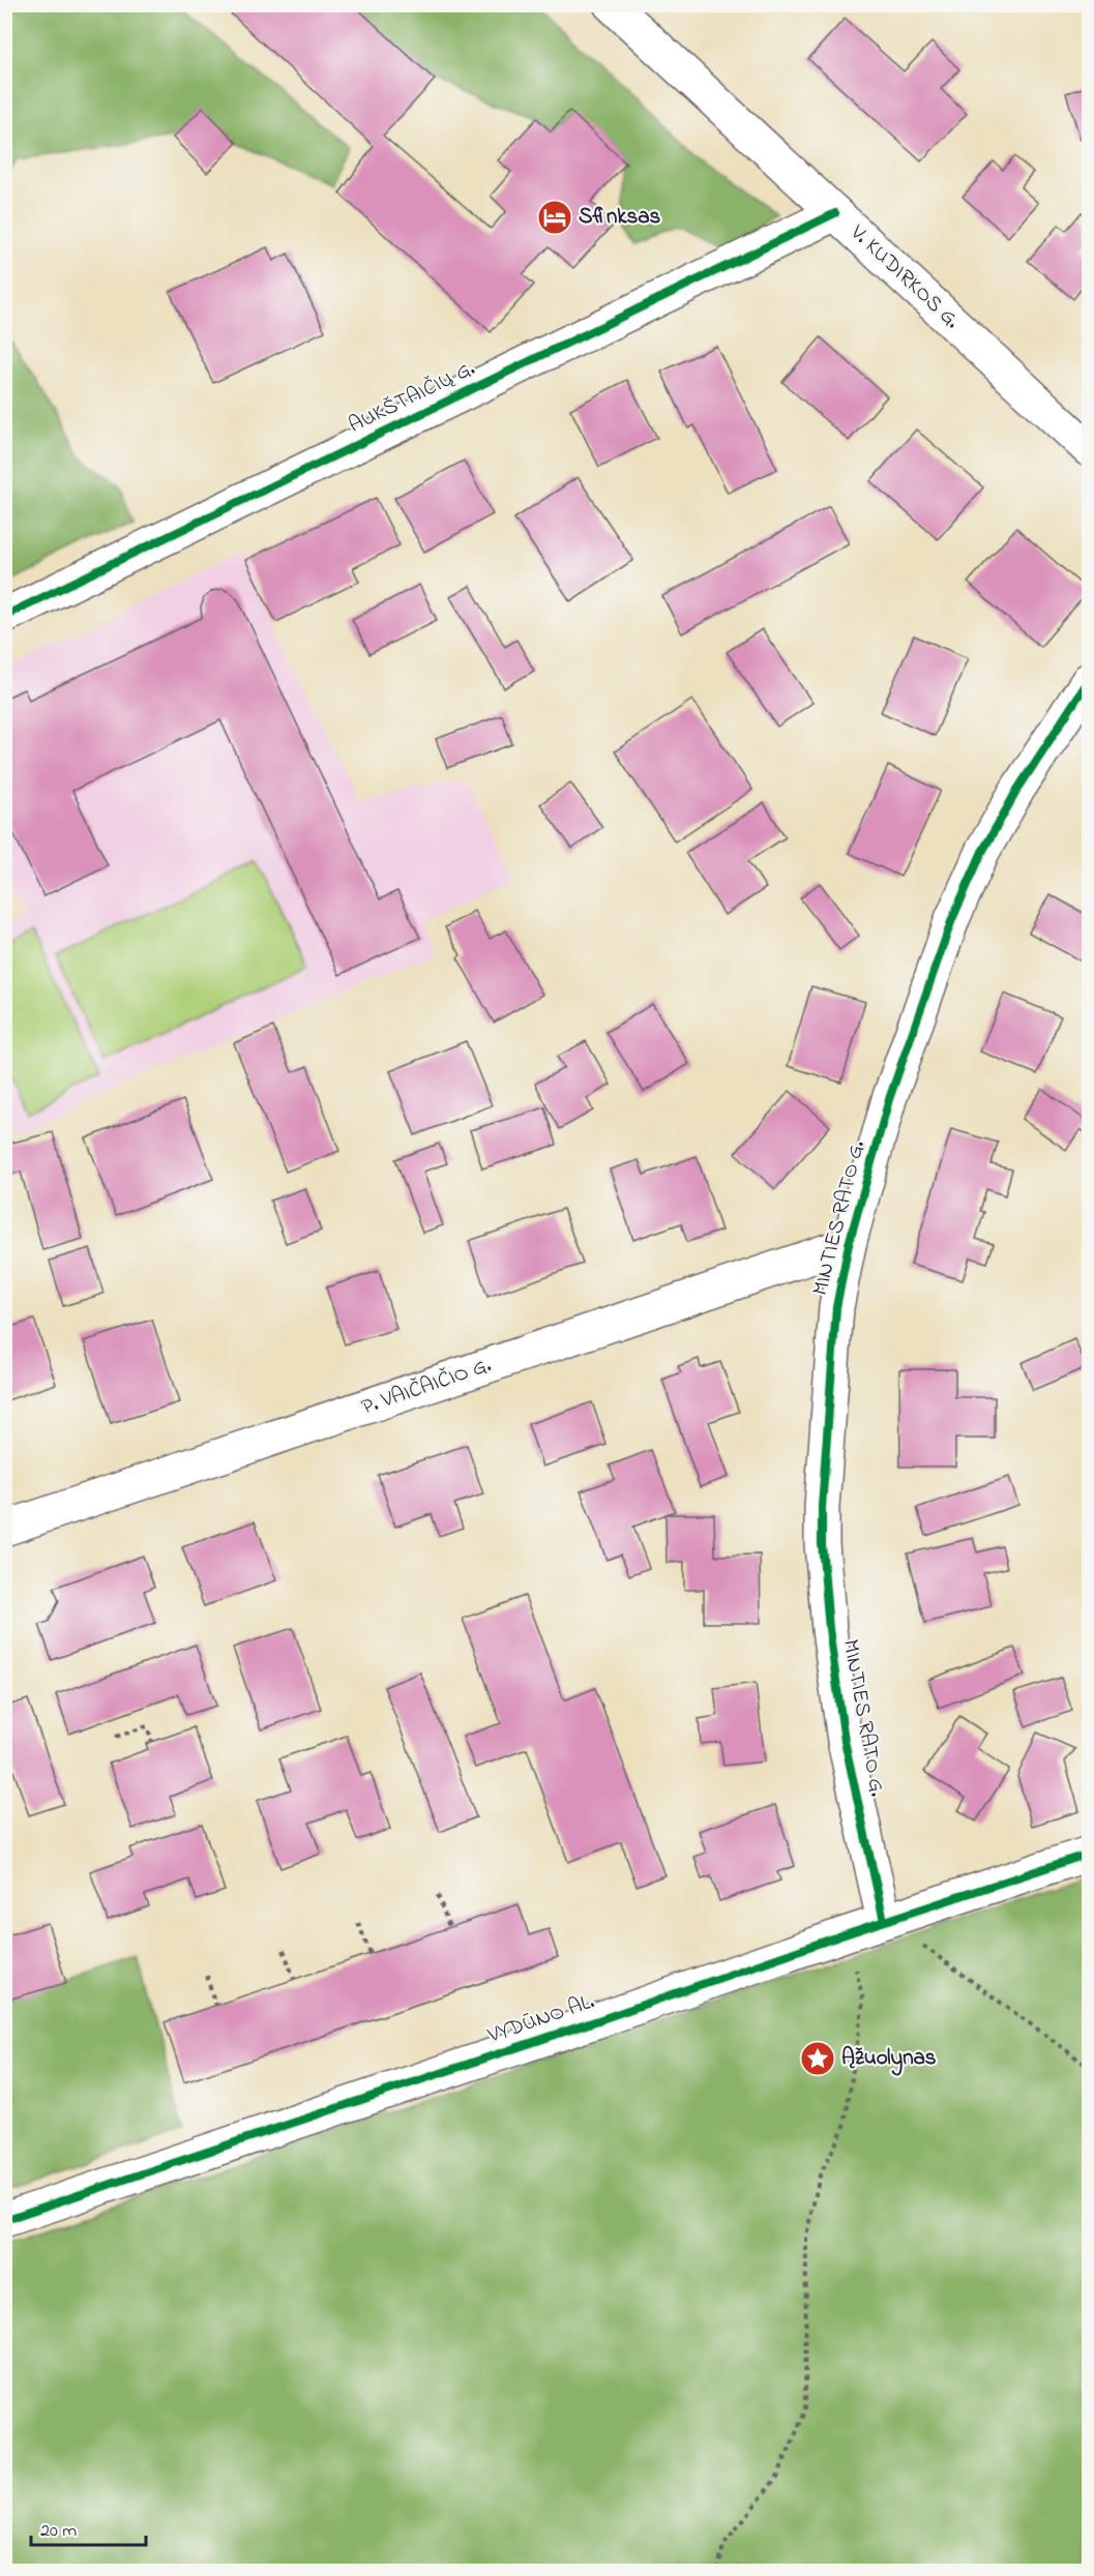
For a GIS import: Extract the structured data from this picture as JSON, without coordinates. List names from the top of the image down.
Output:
{
  "streets": {
    "street": [
      "V. KUDIRKOS G.",
      "AUKŠTAIČIŲ G.",
      "MINTIES RATO G.",
      "P. VAIČAIČIO G.",
      "VYDŪNO AL."
    ]
  },
  "crossings": [
    ["V. KUDIRKOS G.", "AUKŠTAIČIŲ G."],
    ["MINTIES RATO G.", "P. VAIČAIČIO G."],
    ["MINTIES RATO G.", "VYDŪNO AL."]
  ],
  "places": {
    "hotel": ["Sfinksas"],
    "place": ["Ąžuolynas"]
  },
  "scale_bar": "20 m"
}
